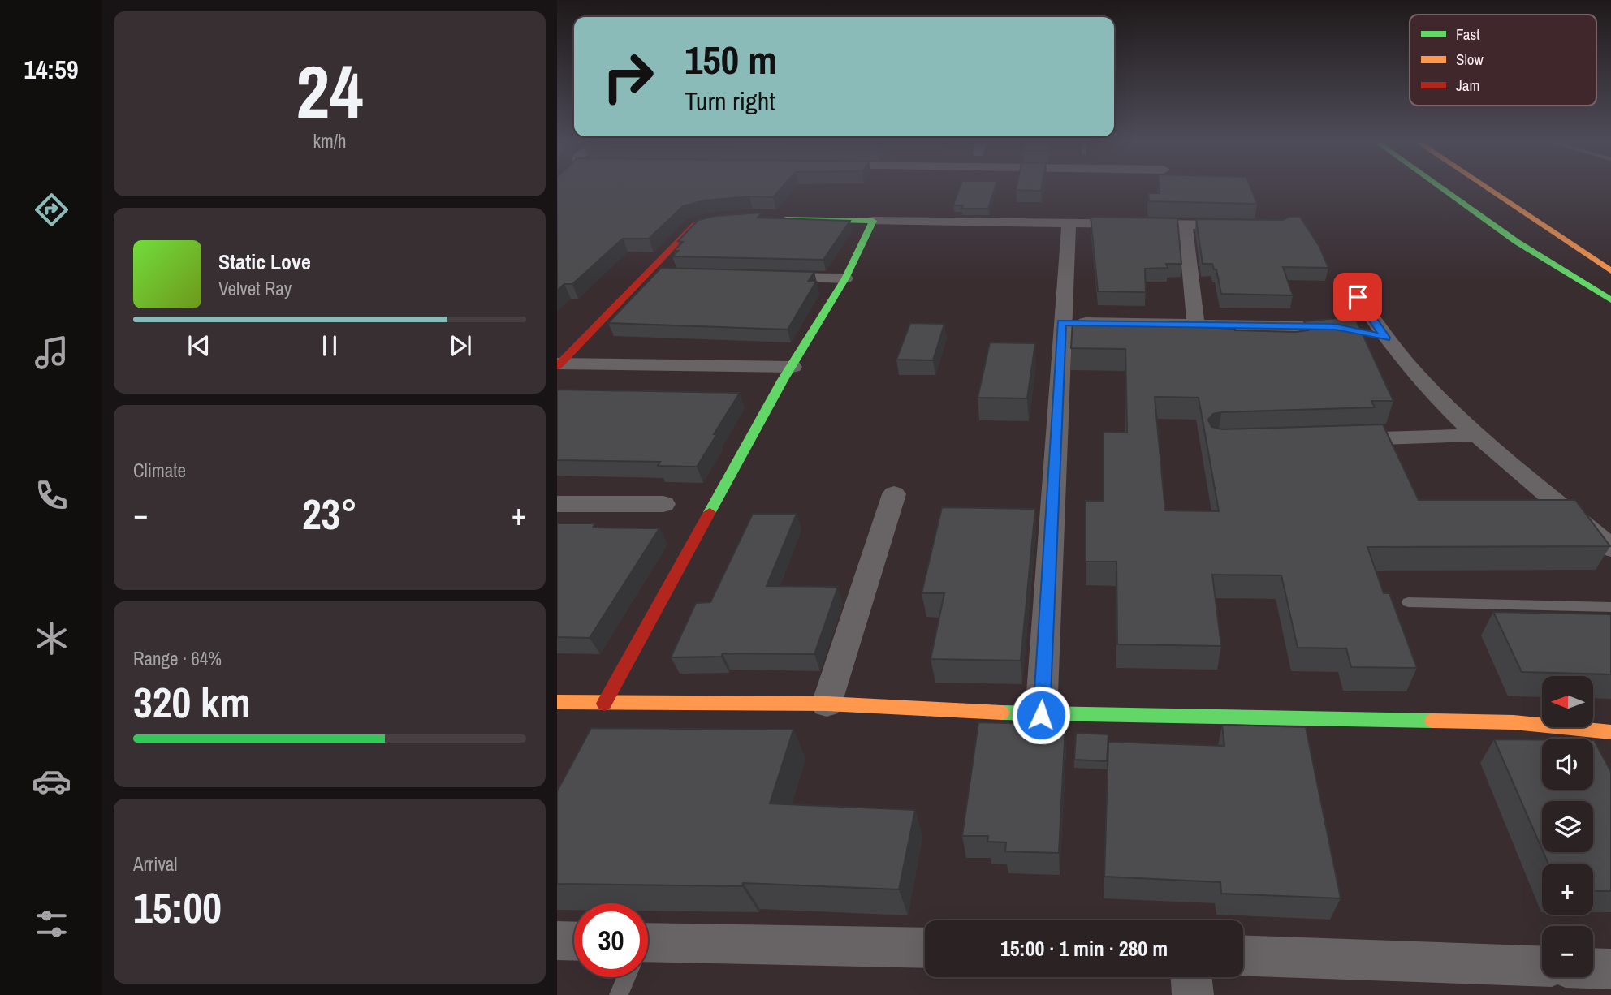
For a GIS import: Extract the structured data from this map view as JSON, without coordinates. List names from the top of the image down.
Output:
{
  "legend": ["Fast", "Slow", "Jam"],
  "north": "left",
  "page": {
    "tabs": "14:59",
    "tile": [
      ["24", "km/h"],
      "Climate",
      ["Range · 64%", "320 km"],
      ["Arrival", "15:00"]
    ],
    "turn": ["150 m", "Turn right"],
    "song": ["Static Love", "Velvet Ray"],
    "heat": ["−", "23°", "+"],
    "map_buttons": ["+", "−"],
    "limit": "30",
    "trip": "15:00 · 1 min · 280 m"
  }
}
